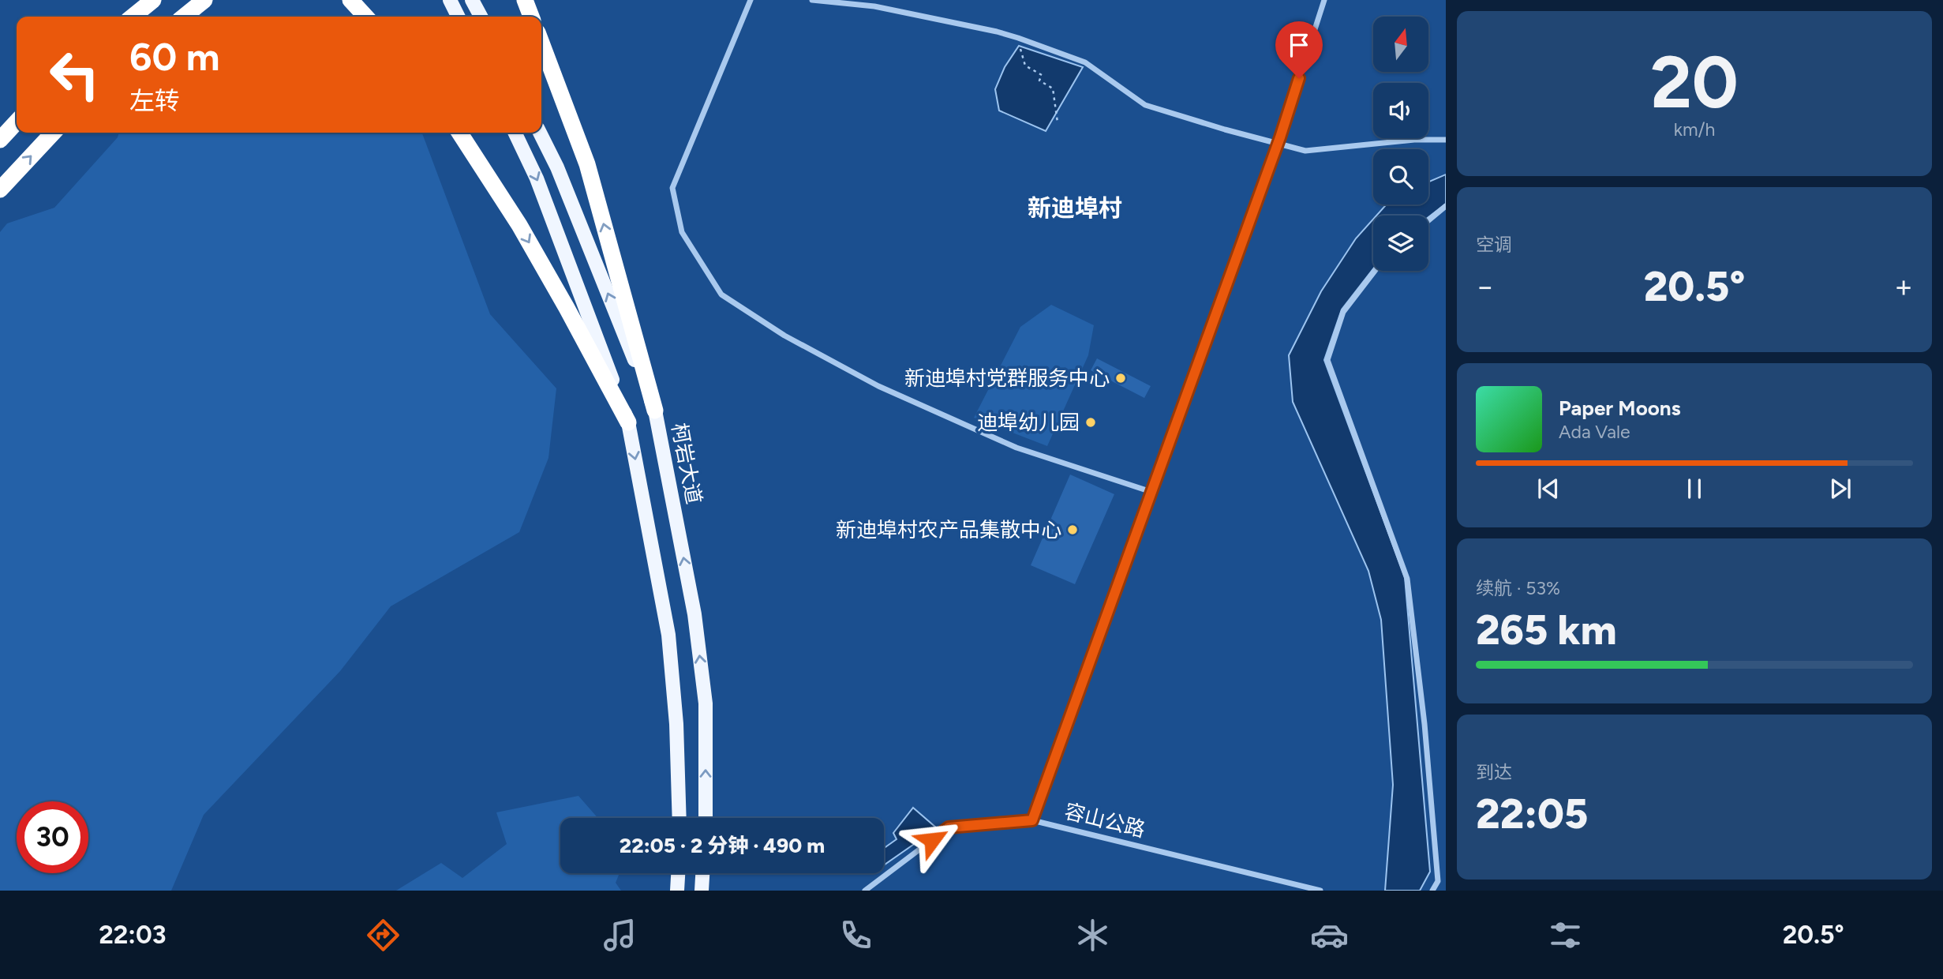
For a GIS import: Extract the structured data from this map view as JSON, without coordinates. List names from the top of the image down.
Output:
{
  "streets": {
    "main road": ["柯岩大道"],
    "street": ["容山公路"]
  },
  "districts": ["新迪埠村"],
  "places": ["新迪埠村党群服务中心", "迪埠幼儿园", "新迪埠村农产品集散中心"],
  "north": "top",
  "page": {
    "tile": [
      ["20", "km/h"],
      "空调",
      ["续航 · 53%", "265 km"],
      ["到达", "22:05"]
    ],
    "turn": ["60 m", "左转"],
    "heat": ["−", "20.5°", "+"],
    "song": ["Paper Moons", "Ada Vale"],
    "limit": "30",
    "trip": "22:05 · 2 分钟 · 490 m",
    "tabs": ["22:03", "20.5°"]
  }
}
